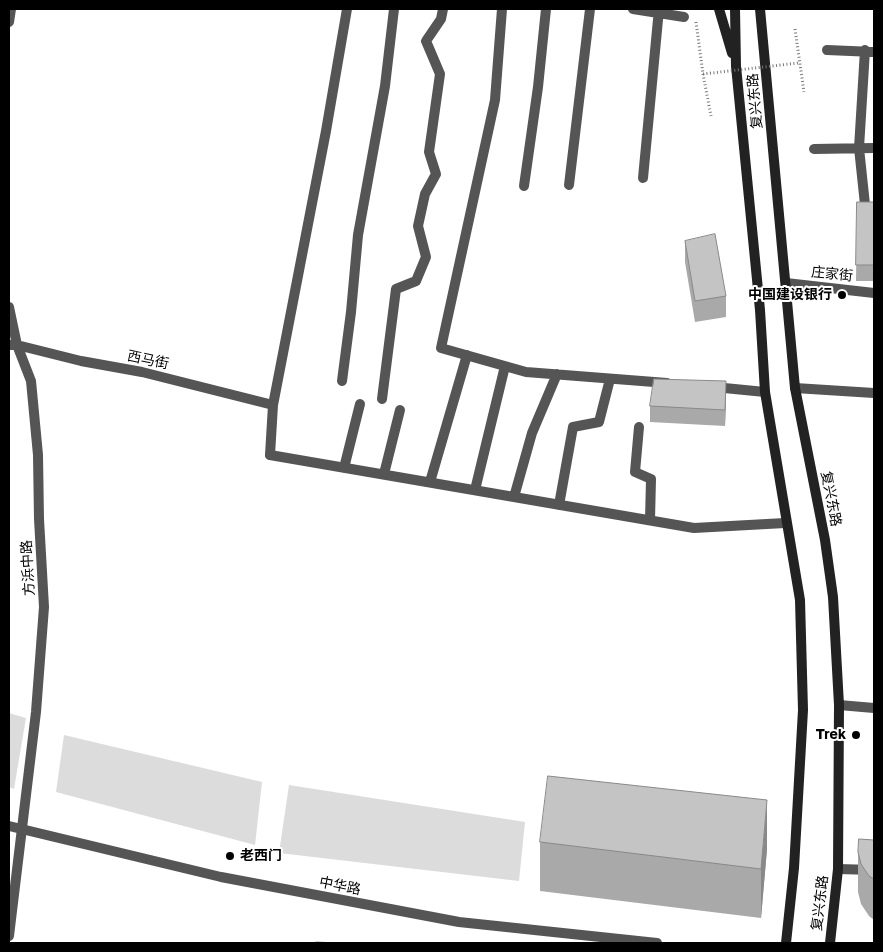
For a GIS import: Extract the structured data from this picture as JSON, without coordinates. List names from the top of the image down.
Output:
{
  "streets": {
    "main road": ["复兴东路"],
    "street": [
      "庄家街",
      "西马街",
      "方浜中路",
      "中华路"
    ]
  },
  "crossings": [
    ["复兴东路", "庄家街"],
    ["西马街", "方浜中路"],
    ["方浜中路", "中华路"]
  ],
  "places": ["中国建设银行", "Trek", "老西门"]
}
